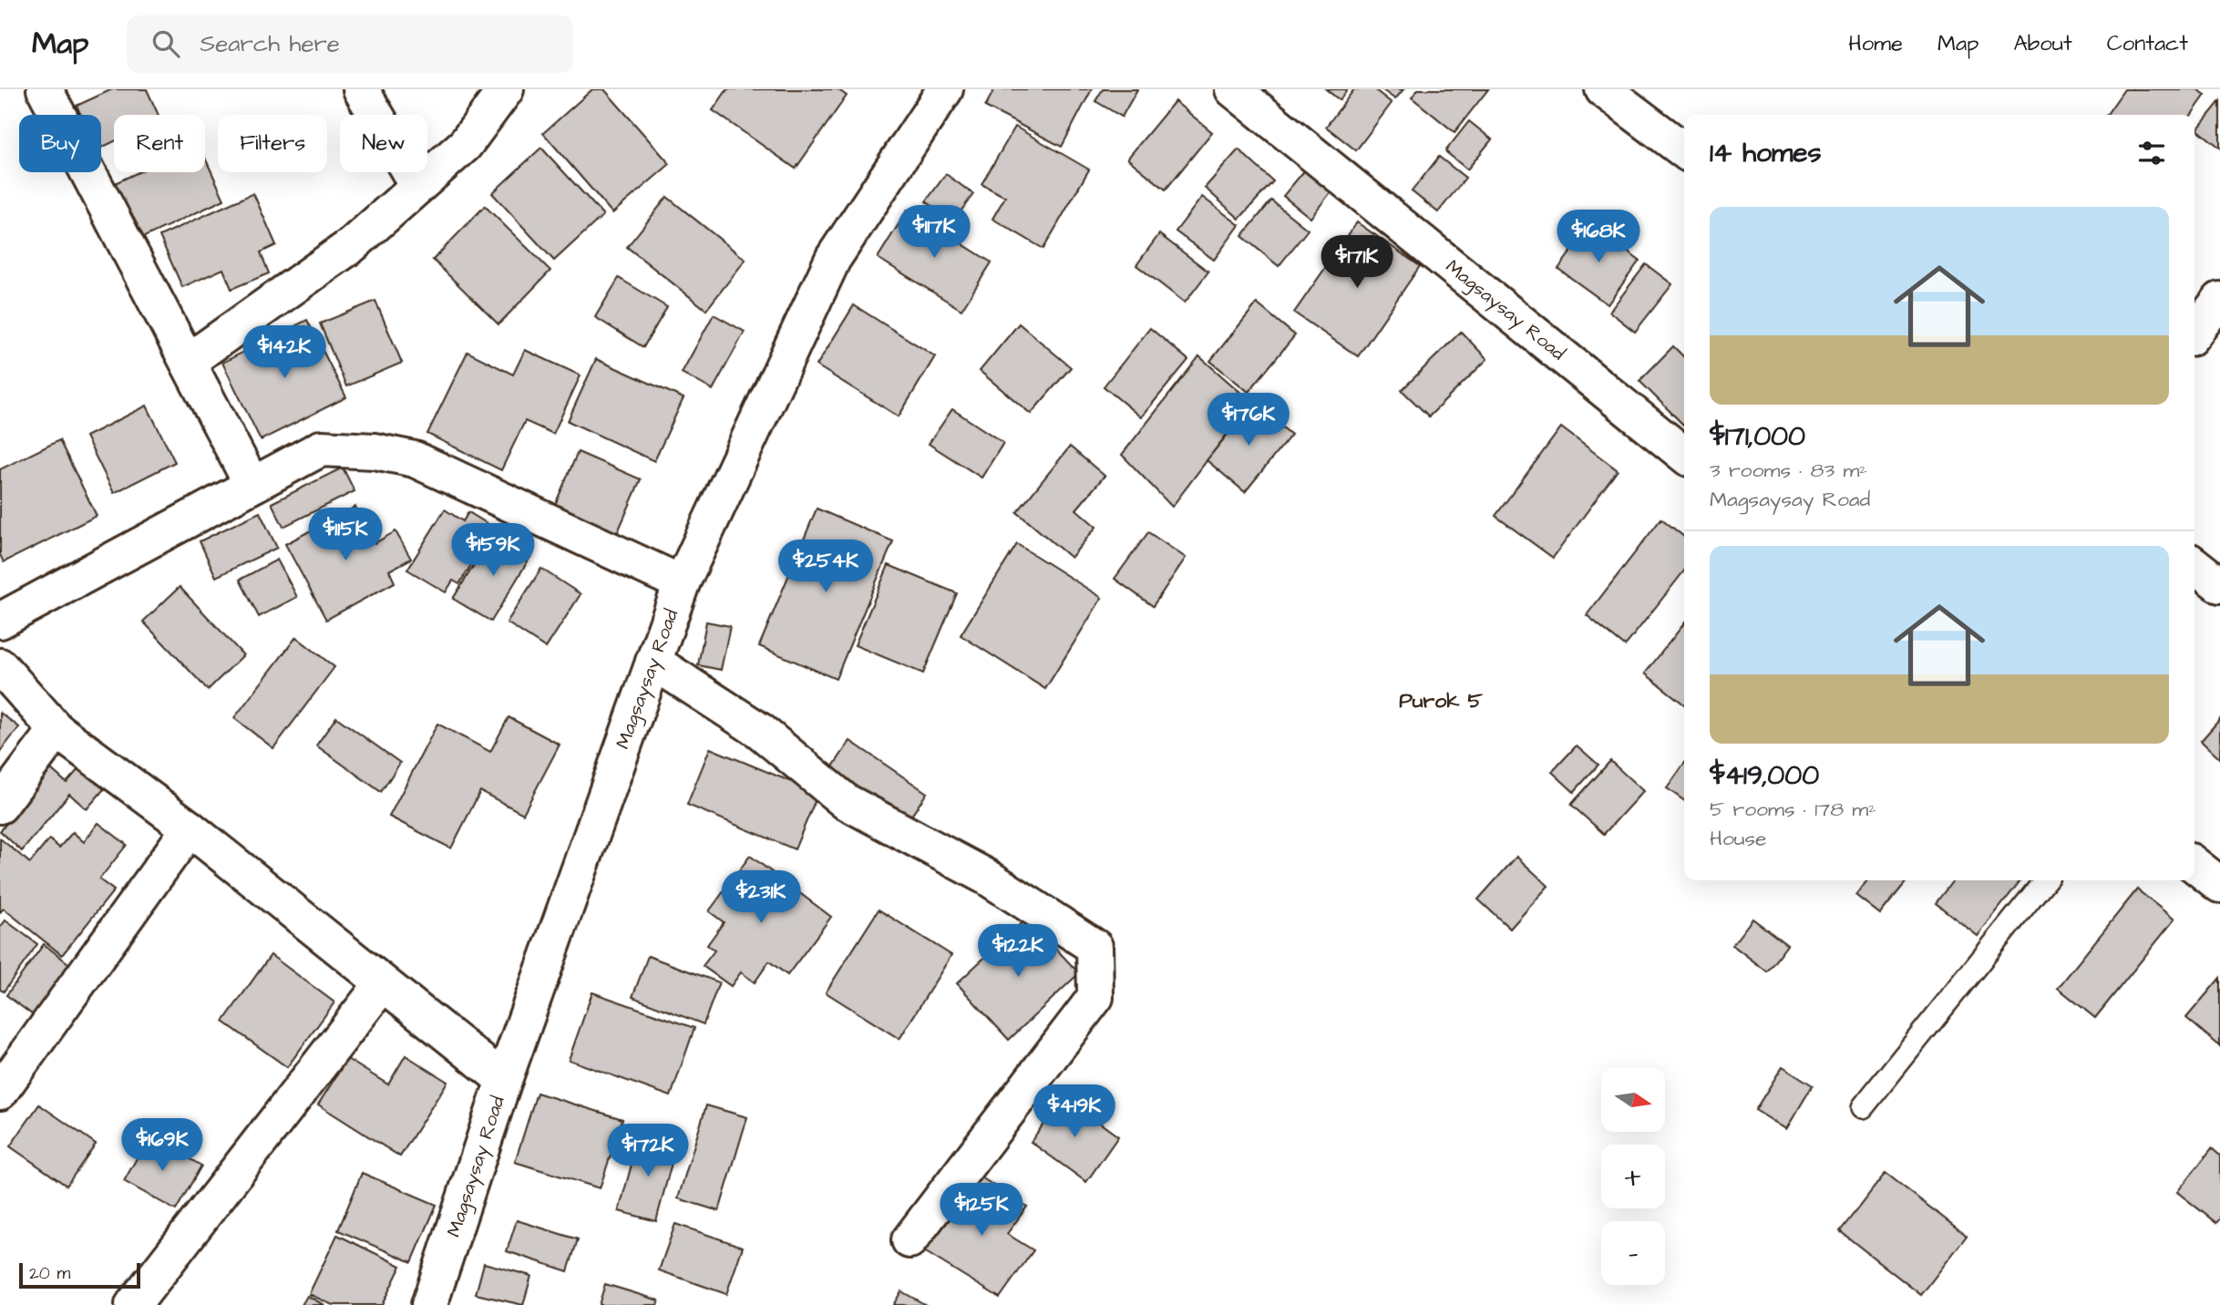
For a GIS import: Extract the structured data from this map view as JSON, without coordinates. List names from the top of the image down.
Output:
{
  "streets": {
    "street": ["Magsaysay Road"]
  },
  "districts": ["Purok 5"],
  "scale_bar": "20 m",
  "north": "right",
  "page": {
    "header": "Map",
    "search": "Search here",
    "nav": [
      "Home",
      "Map",
      "About",
      "Contact"
    ],
    "chip": [
      "Buy",
      "Rent",
      "Filters",
      "New"
    ],
    "heading": "14 homes",
    "list": [
      {
        "name": "$171,000",
        "note": "3 rooms · 83 m² · Magsaysay Road"
      },
      {
        "name": "$419,000",
        "note": "5 rooms · 178 m² · House"
      }
    ],
    "price": [
      "$117K",
      "$168K",
      "$171K",
      "$142K",
      "$176K",
      "$115K",
      "$159K",
      "$254K",
      "$231K",
      "$122K",
      "$419K",
      "$169K",
      "$172K",
      "$125K"
    ],
    "map_buttons": ["+", "−"],
    "scale": "20 m"
  }
}
